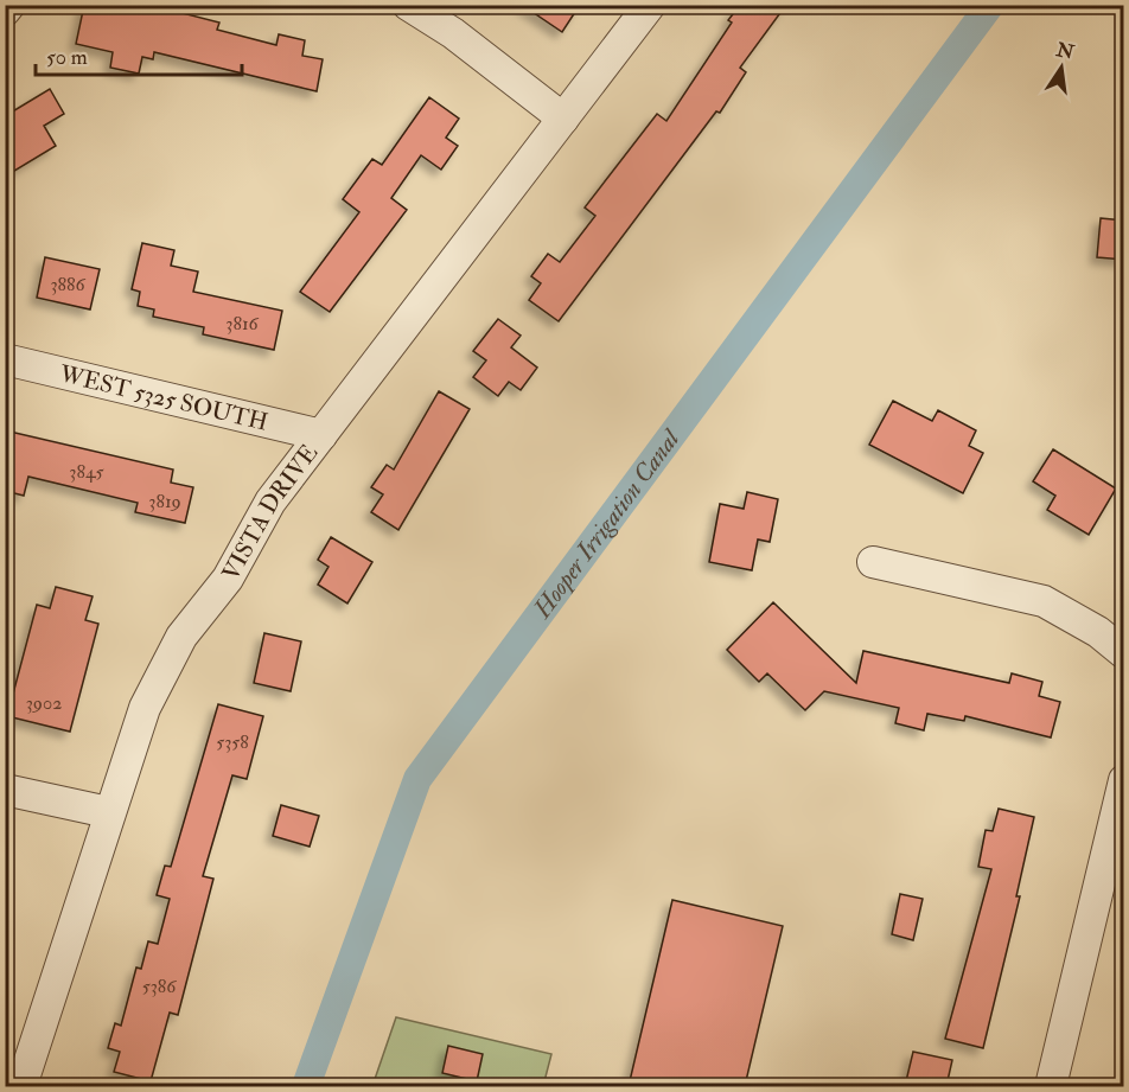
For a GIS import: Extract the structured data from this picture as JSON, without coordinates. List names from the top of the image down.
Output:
{
  "streets": {
    "street": ["WEST 5325 SOUTH", "VISTA DRIVE"]
  },
  "crossings": [
    ["WEST 5325 SOUTH", "VISTA DRIVE"]
  ],
  "water": ["Hooper Irrigation Canal"],
  "house_numbers": [
    "3886",
    "3816",
    "3845",
    "3819",
    "3902",
    "5358",
    "5386"
  ],
  "scale_bar": "50 m",
  "north": "top"
}
